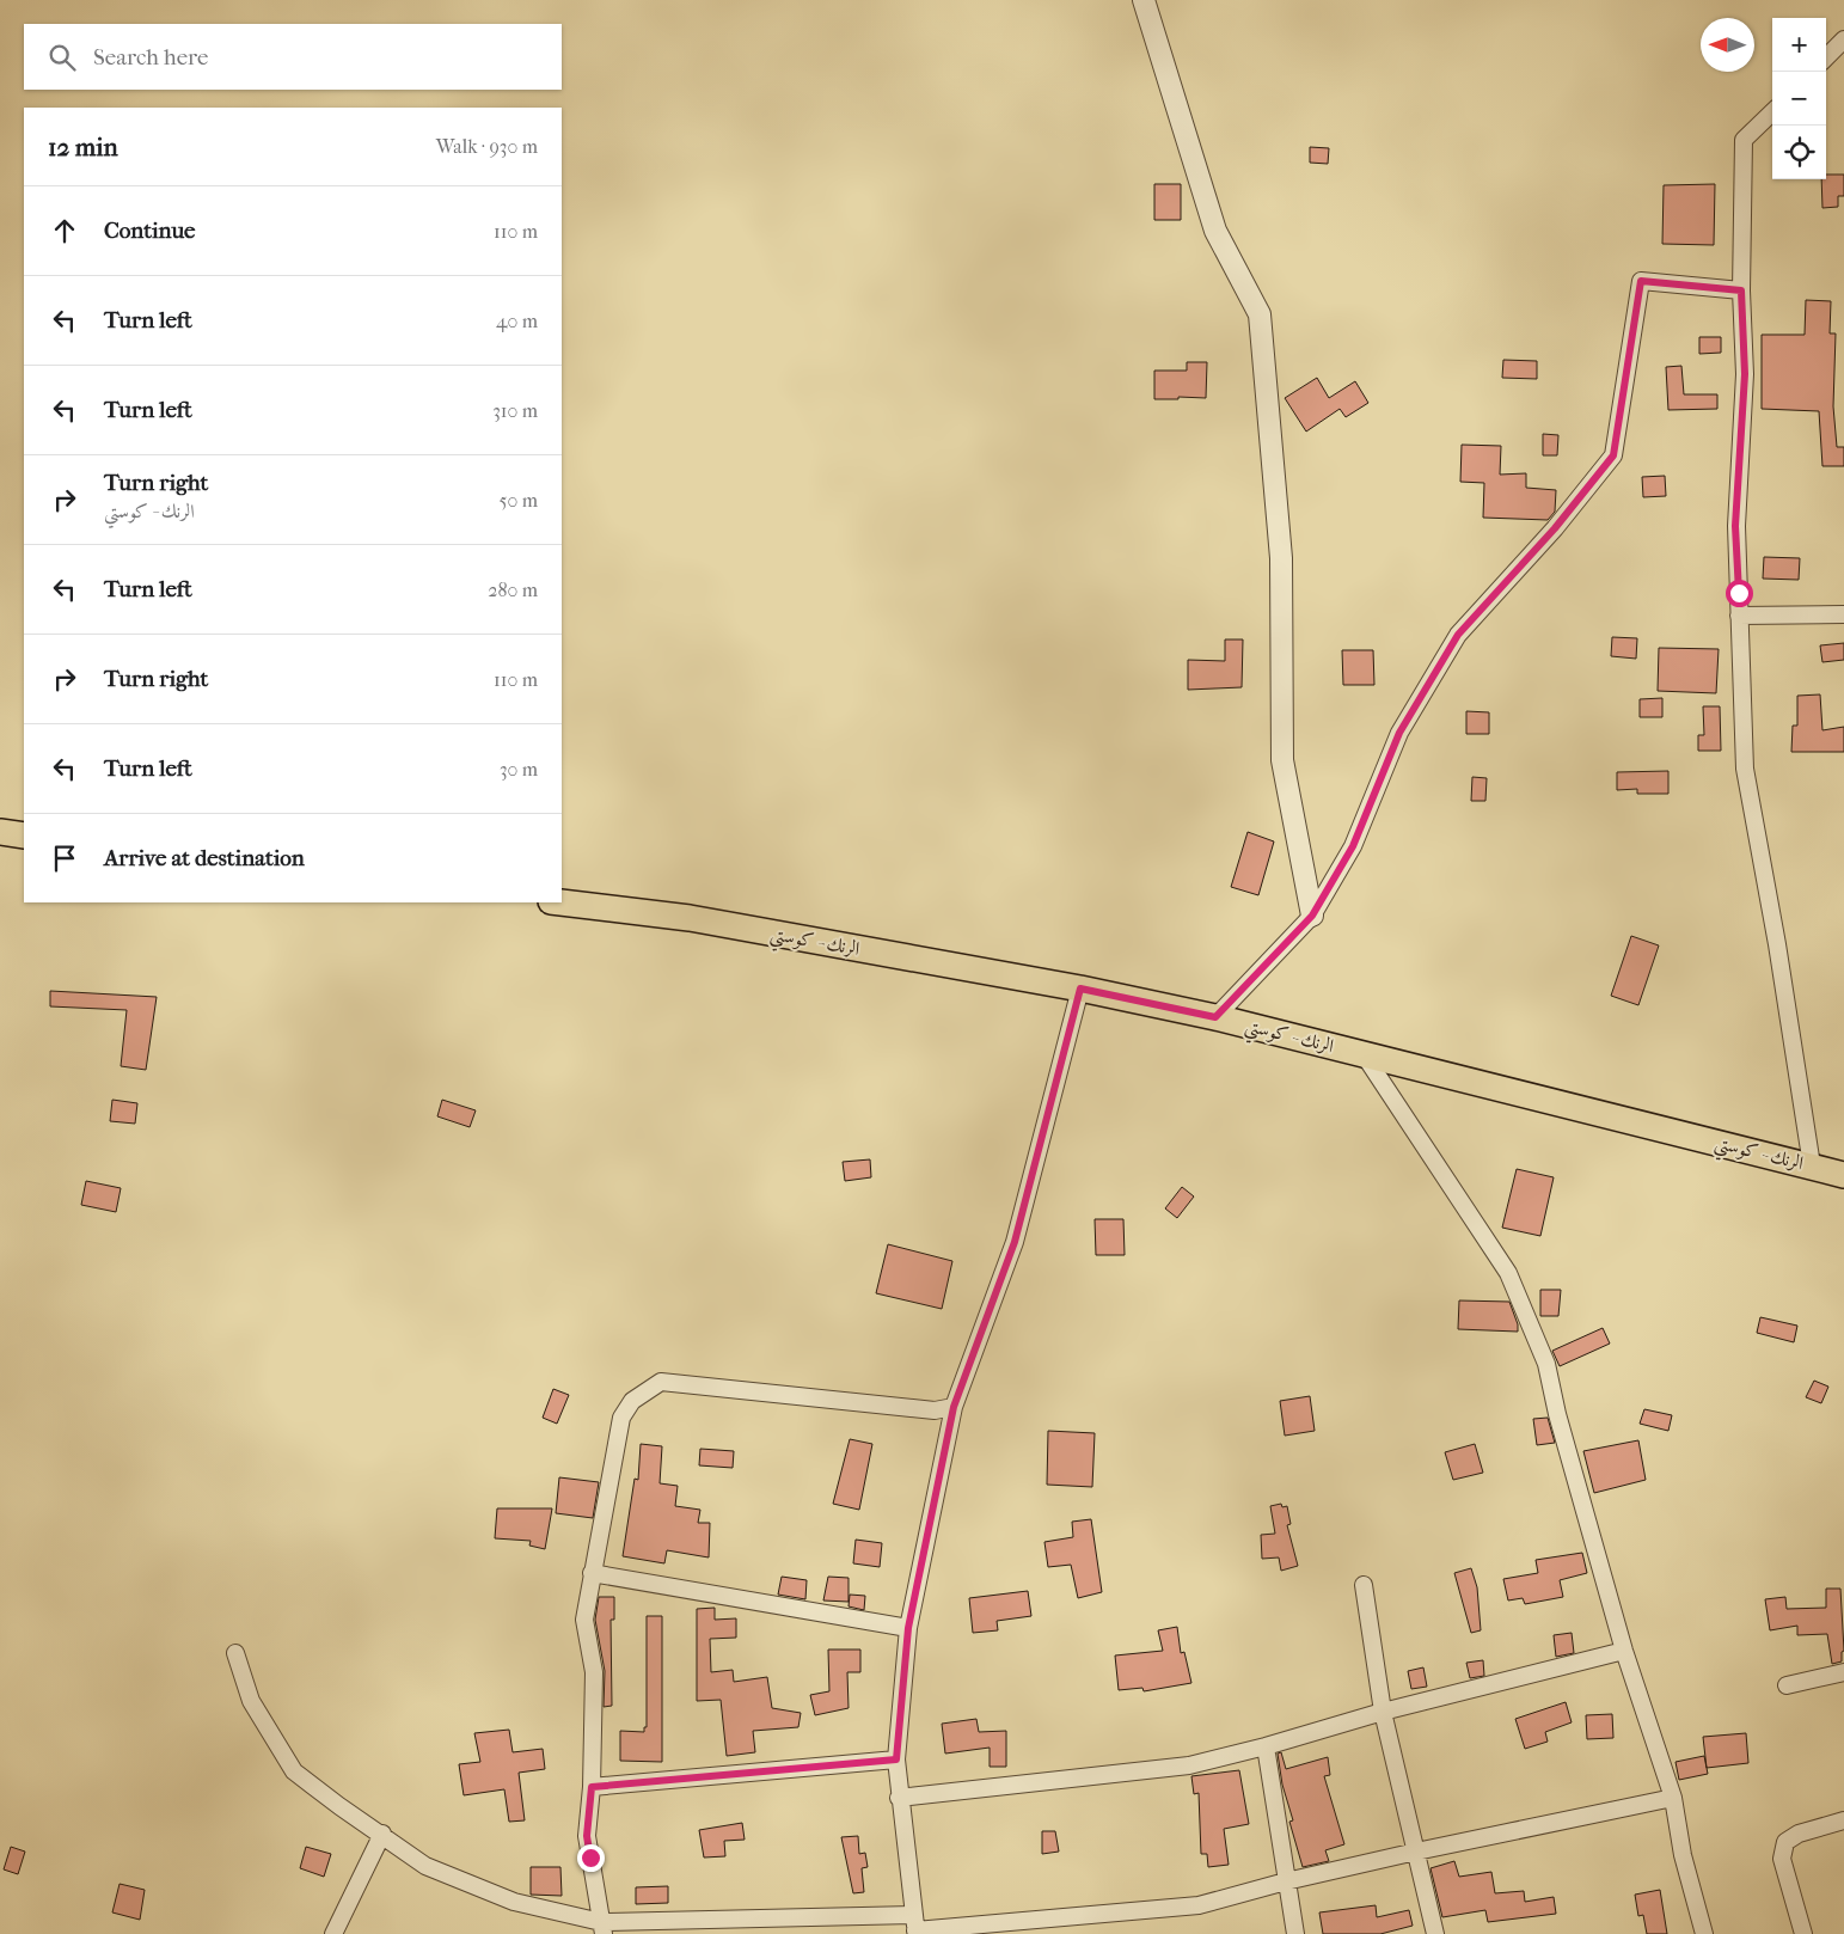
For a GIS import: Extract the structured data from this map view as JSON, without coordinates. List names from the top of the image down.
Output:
{
  "streets": {
    "main road": ["الرنك - كوستي"]
  },
  "north": "left",
  "page": {
    "map_buttons": ["+", "−"],
    "search": "Search here",
    "heading": ["12 min", "Walk · 930 m"],
    "list": [
      ["Continue", "110 m"],
      ["Turn left", "40 m"],
      ["Turn left", "310 m"],
      ["Turn right", "الرنك - كوستي", "50 m"],
      ["Turn left", "280 m"],
      ["Turn right", "110 m"],
      ["Turn left", "30 m"],
      "Arrive at destination"
    ]
  }
}
